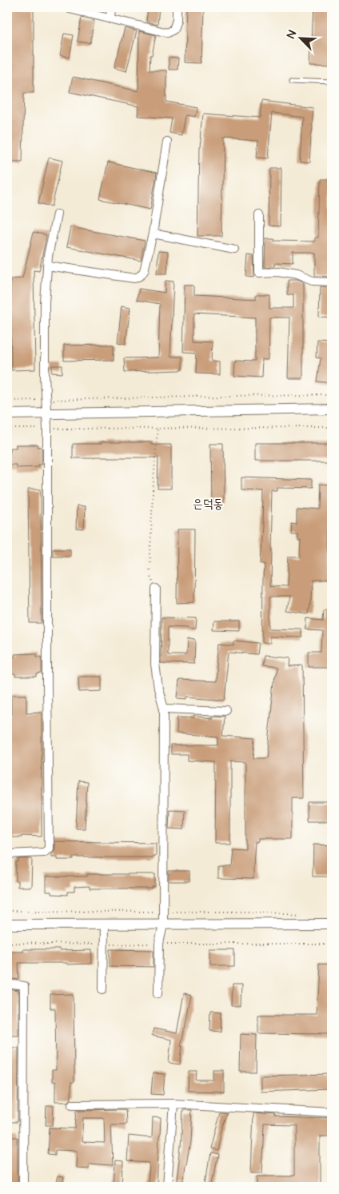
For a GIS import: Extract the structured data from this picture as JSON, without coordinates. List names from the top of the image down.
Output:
{
  "districts": ["은덕동"],
  "north": "top left"
}
